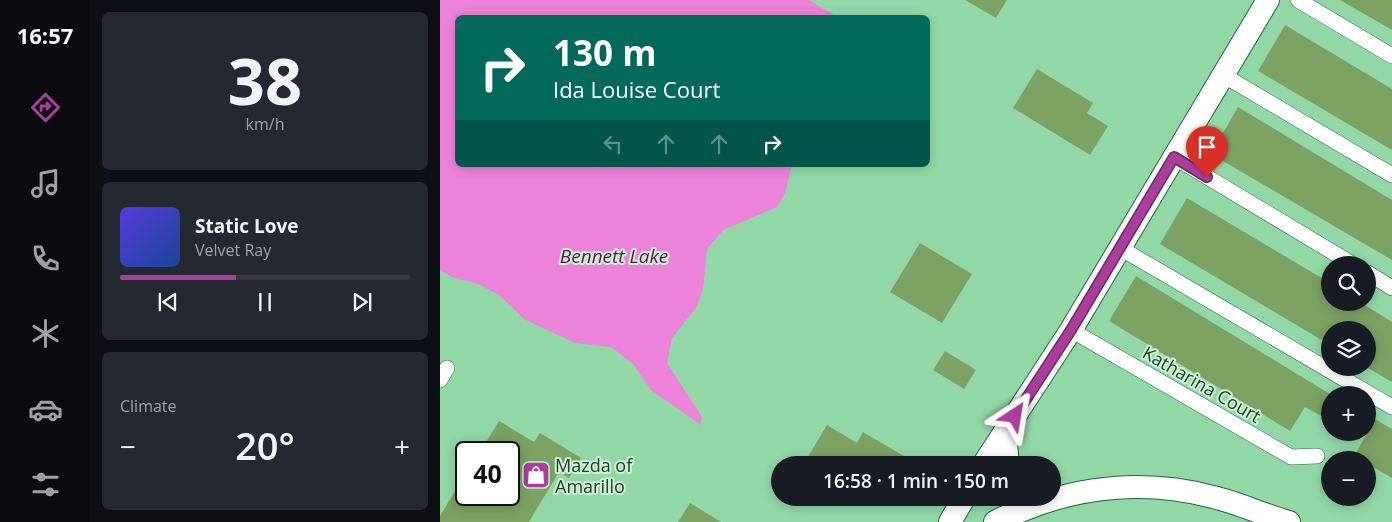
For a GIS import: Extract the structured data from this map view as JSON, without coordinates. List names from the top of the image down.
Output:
{
  "streets": {
    "street": ["Katharina Court"]
  },
  "water": ["Bennett Lake"],
  "places": {
    "shop": ["Mazda of Amarillo"]
  },
  "page": {
    "tabs": "16:57",
    "tile": [
      ["38", "km/h"],
      "Climate"
    ],
    "turn": ["130 m", "Ida Louise Court"],
    "song": ["Static Love", "Velvet Ray"],
    "map_buttons": ["+", "−"],
    "heat": ["−", "20°", "+"],
    "limit": "40",
    "trip": "16:58 · 1 min · 150 m"
  }
}
